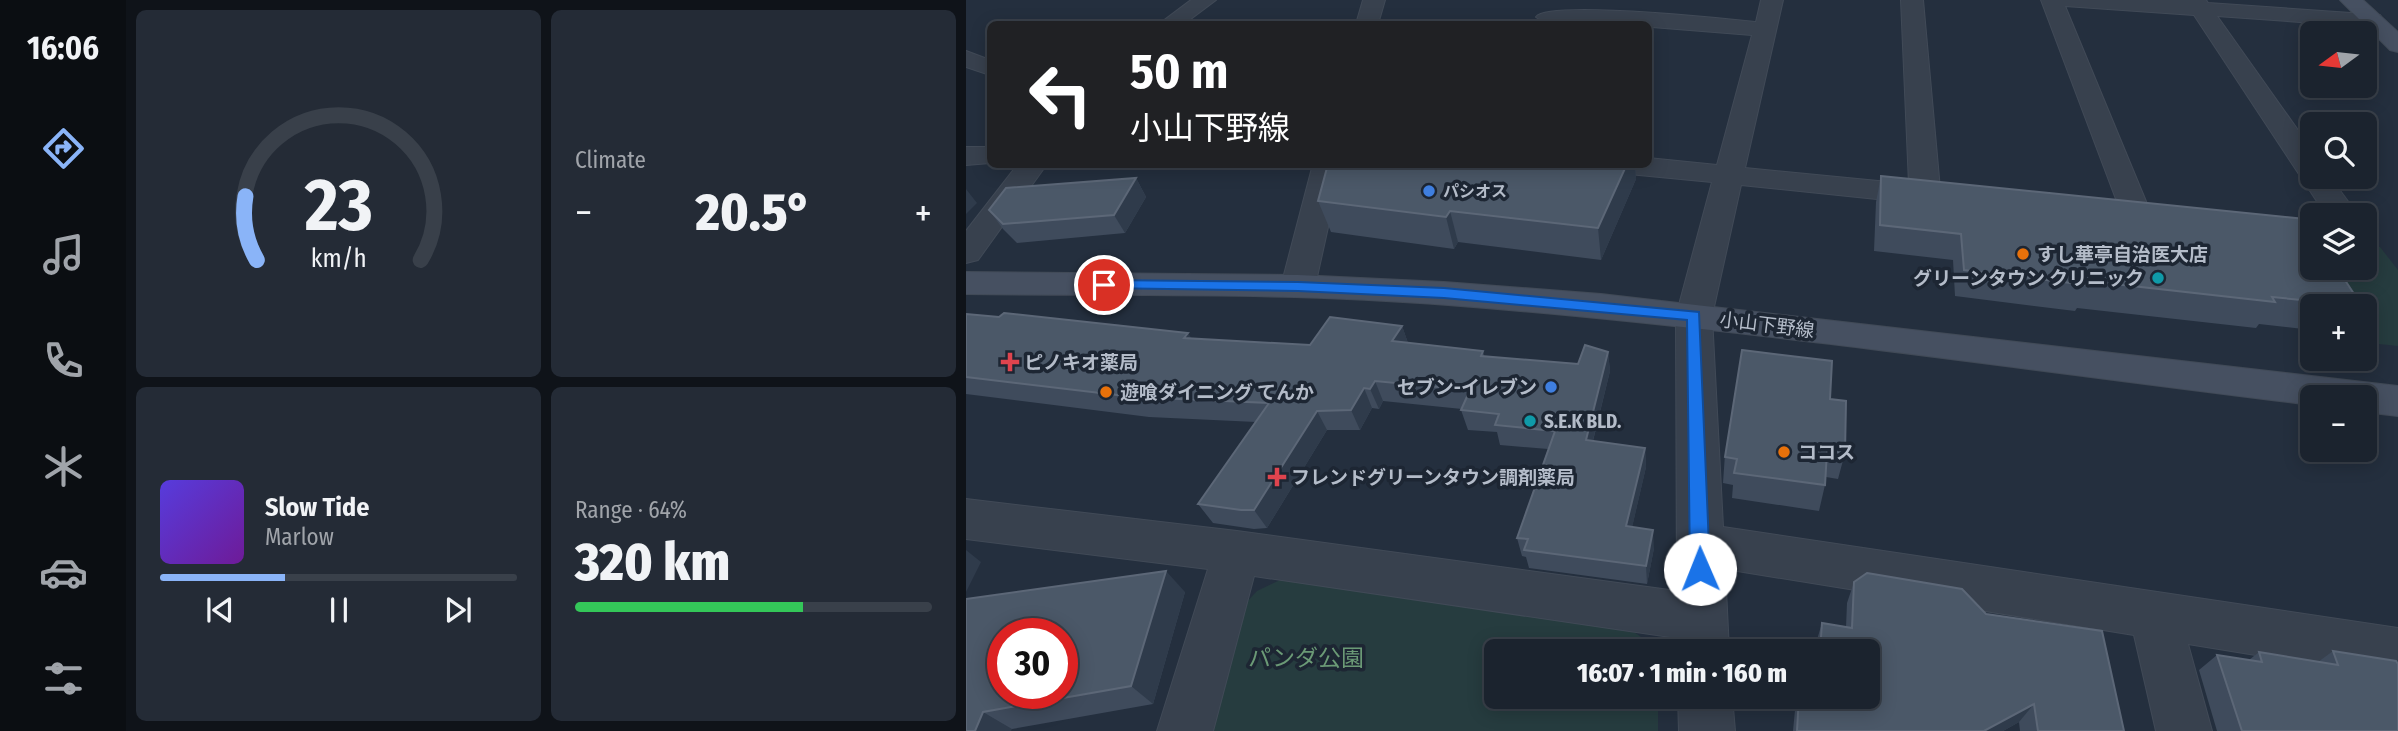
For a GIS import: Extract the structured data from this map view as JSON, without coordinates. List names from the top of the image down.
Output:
{
  "streets": {
    "main road": ["小山下野線"]
  },
  "parks": ["パンダ公園"],
  "places": {
    "other": [
      "パシオス",
      "すし華亭自治医大店",
      "グリーンタウン クリニック",
      "セブン-イレブン",
      "遊喰ダイニング てんか",
      "S.E.K BLD.",
      "ココス"
    ],
    "health": ["ピノキオ薬局", "フレンドグリーンタウン調剤薬局"]
  },
  "north": "left",
  "page": {
    "tabs": "16:06",
    "tile": [
      "Climate",
      ["Range · 64%", "320 km"]
    ],
    "map_buttons": ["+", "−"],
    "turn": ["50 m", "小山下野線"],
    "heat": ["−", "20.5°", "+"],
    "song": ["Slow Tide", "Marlow"],
    "limit": "30",
    "trip": "16:07 · 1 min · 160 m",
    "gauge": ["23", "km/h"]
  }
}
